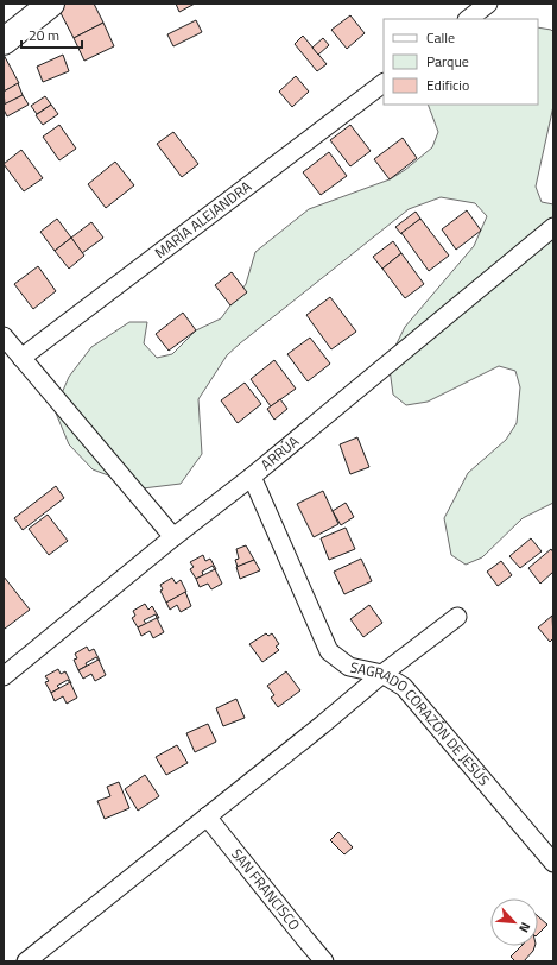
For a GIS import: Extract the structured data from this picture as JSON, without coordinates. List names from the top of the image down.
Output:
{
  "streets": {
    "street": [
      "MARÍA ALEJANDRA",
      "ARRÚA",
      "SAGRADO CORAZÓN DE JESÚS",
      "SAN FRANCISCO"
    ]
  },
  "crossings": [
    ["ARRÚA", "SAGRADO CORAZÓN DE JESÚS"]
  ],
  "legend": ["Calle", "Parque", "Edificio"],
  "scale_bar": "20 m",
  "north": "bottom right"
}
